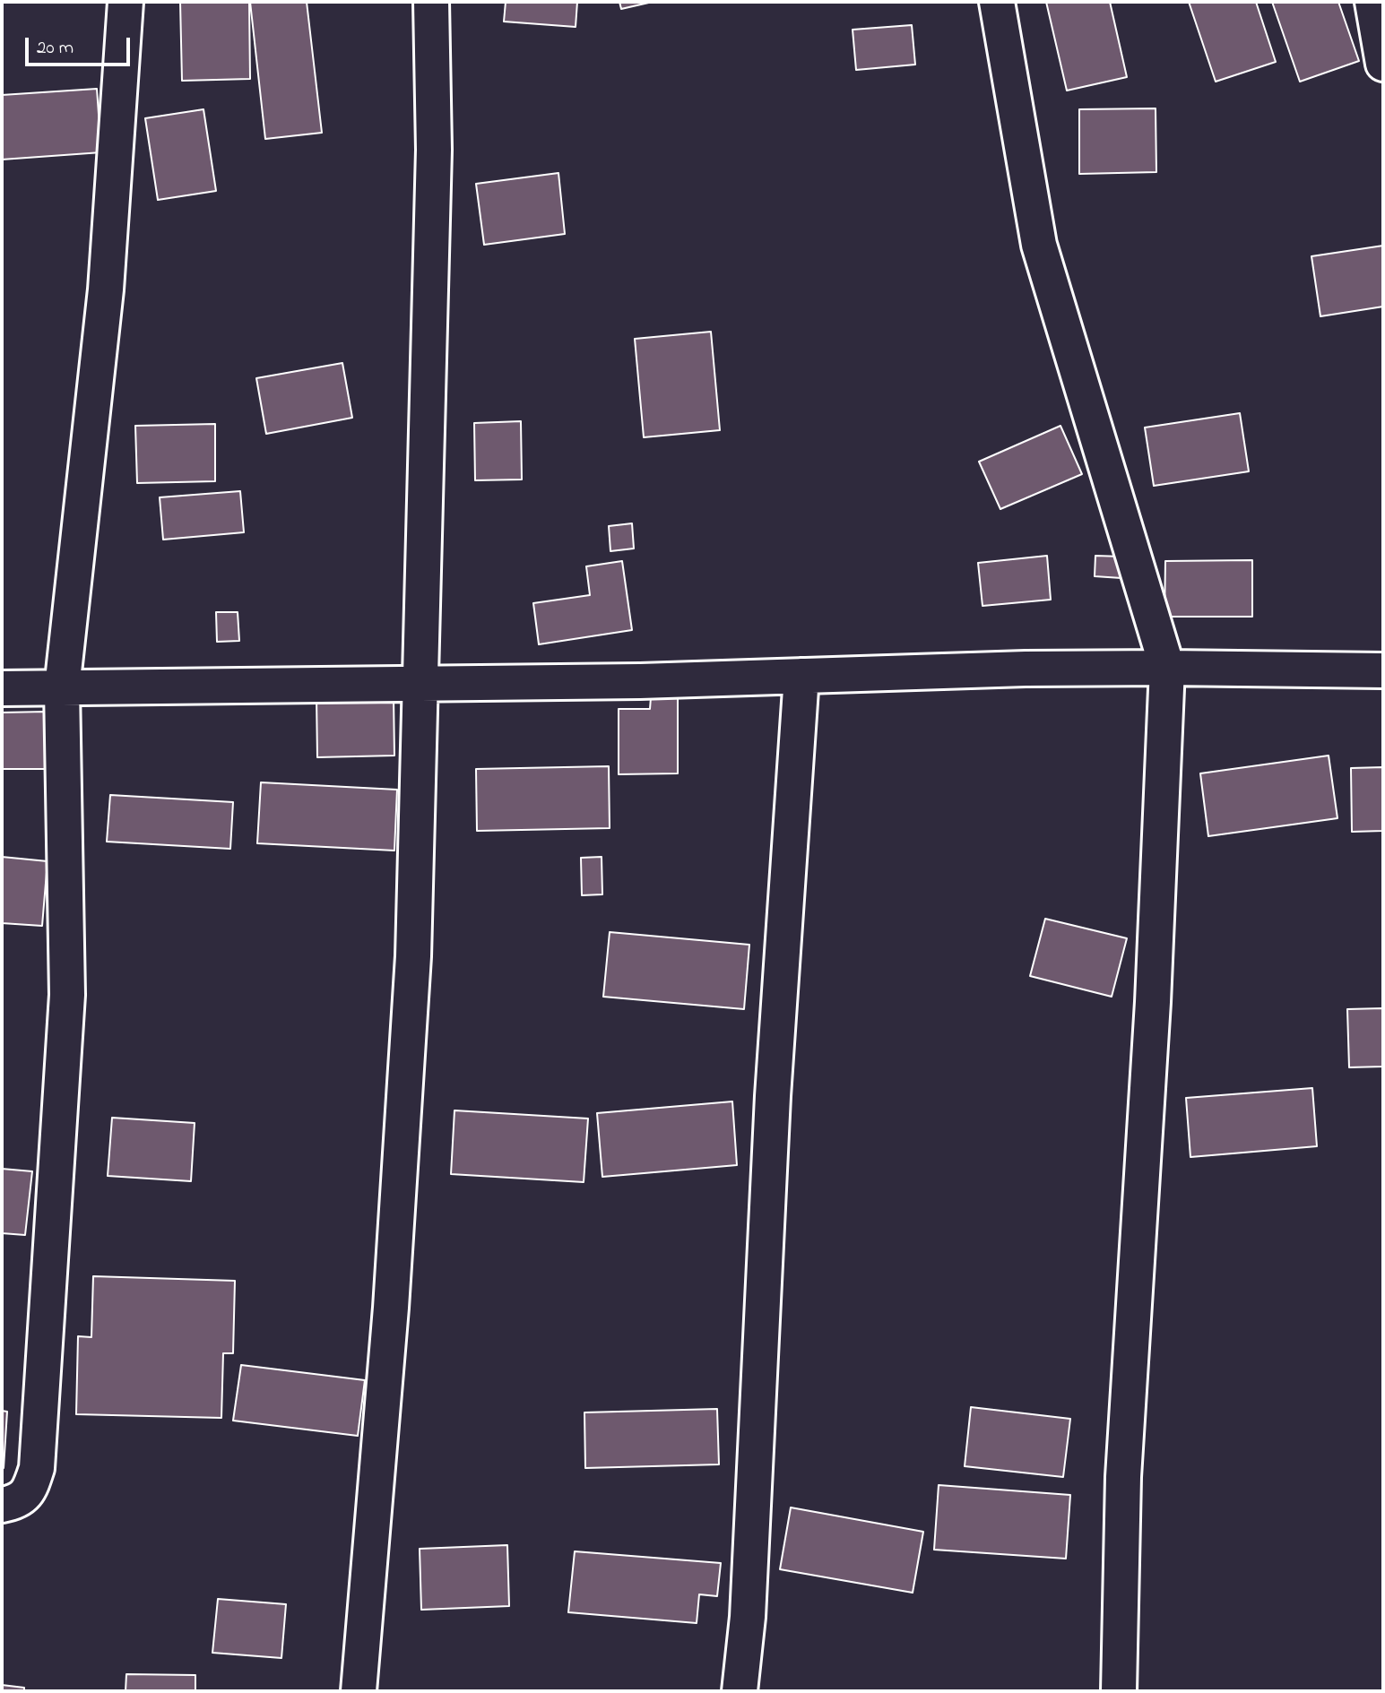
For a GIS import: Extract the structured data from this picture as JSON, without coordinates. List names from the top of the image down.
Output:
{
  "scale_bar": "20 m"
}
